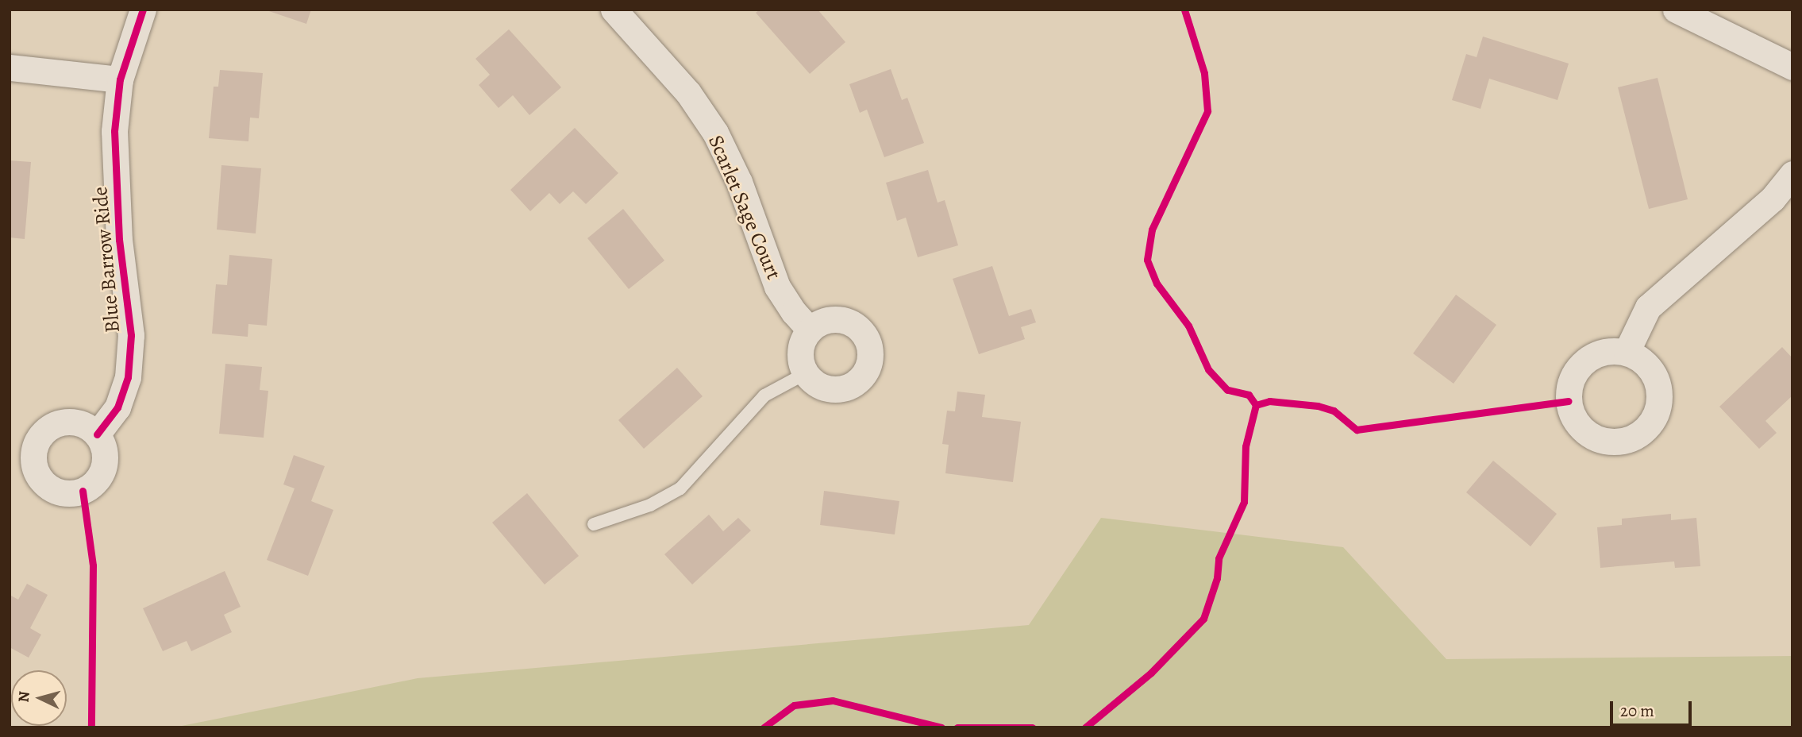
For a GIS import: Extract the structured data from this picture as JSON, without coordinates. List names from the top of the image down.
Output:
{
  "streets": {
    "street": ["Scarlet Sage Court", "Blue Barrow Ride"]
  },
  "scale_bar": "20 m",
  "north": "left"
}
